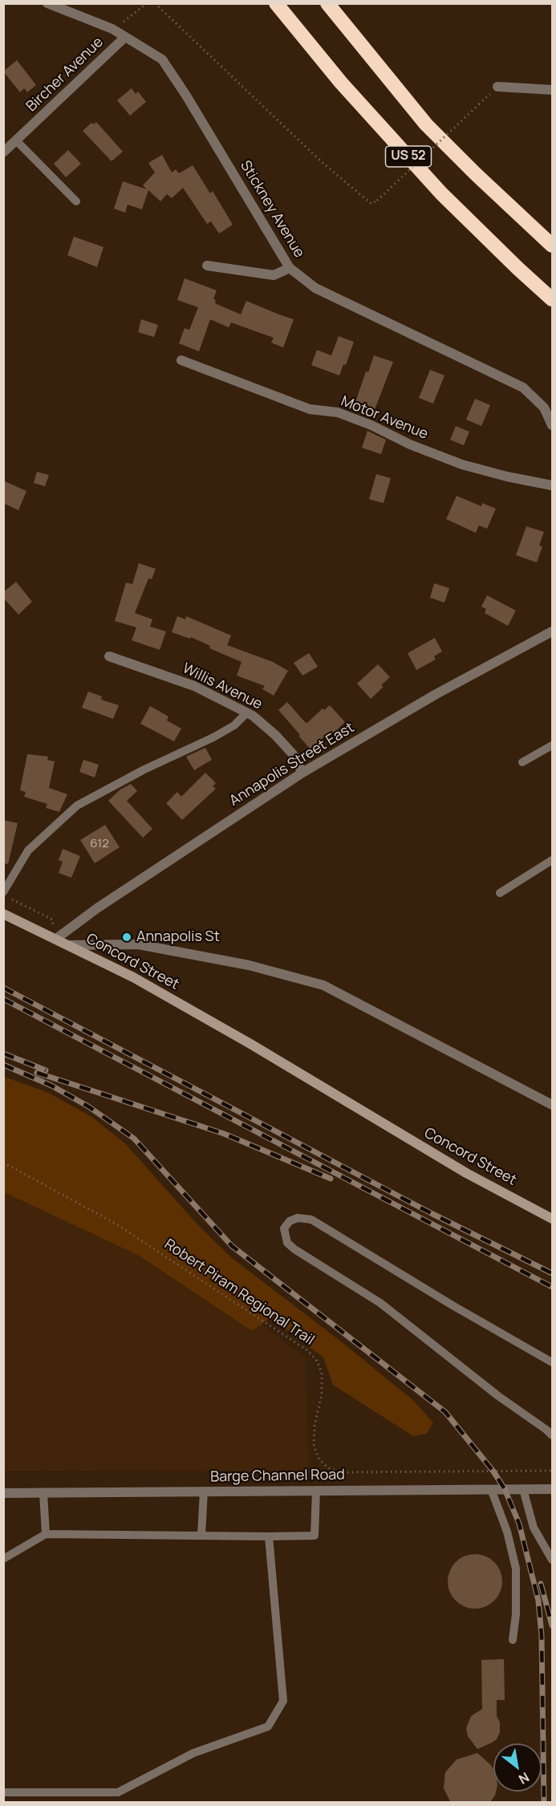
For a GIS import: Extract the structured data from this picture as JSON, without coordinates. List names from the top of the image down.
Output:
{
  "streets": {
    "highway": ["US 52"],
    "main road": ["Concord Street"],
    "street": [
      "Bircher Avenue",
      "Stickney Avenue",
      "Motor Avenue",
      "Willis Avenue",
      "Annapolis Street East",
      "Barge Channel Road"
    ],
    "path": ["Robert Piram Regional Trail"]
  },
  "crossings": [
    ["Bircher Avenue", "Stickney Avenue"],
    ["Willis Avenue", "Annapolis Street East"]
  ],
  "places": ["Annapolis St"],
  "house_numbers": ["612"],
  "north": "bottom right"
}
